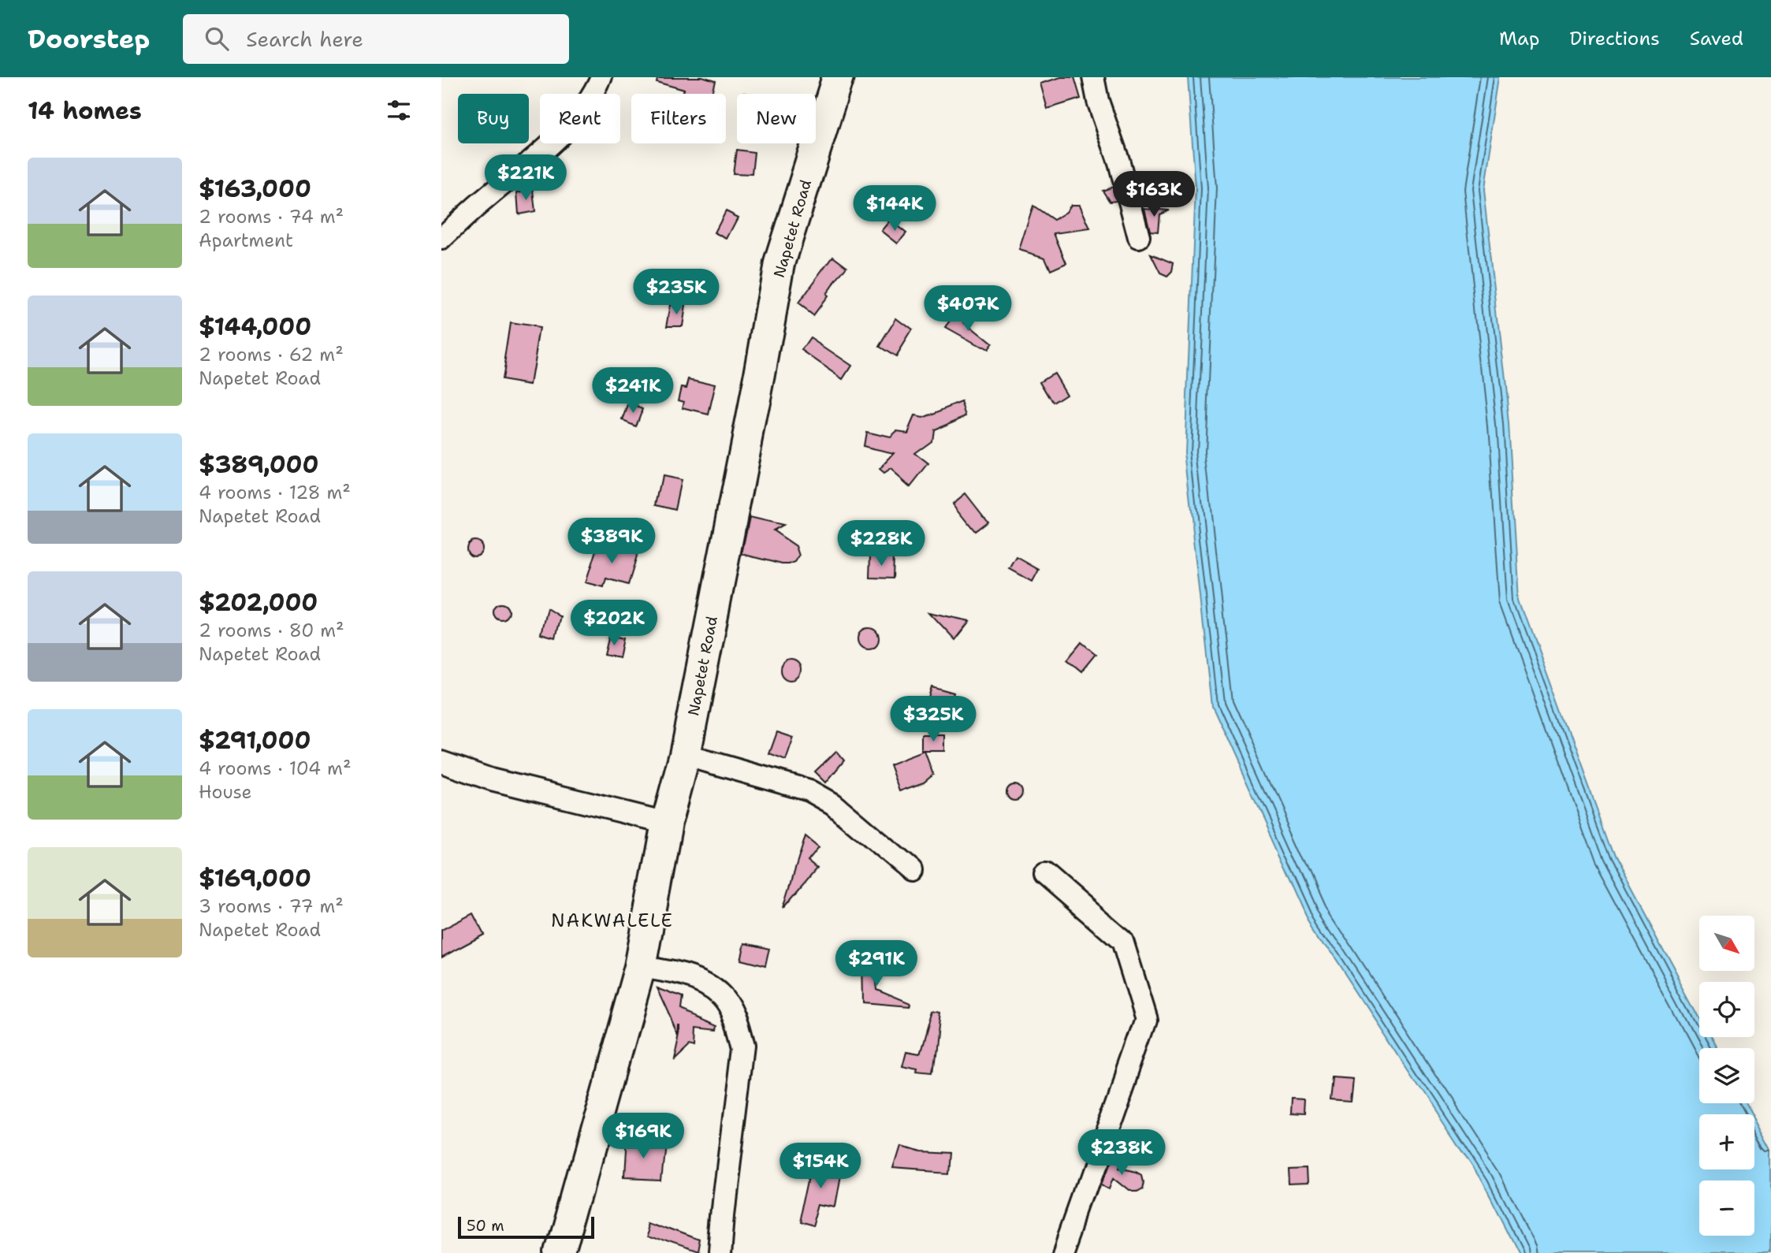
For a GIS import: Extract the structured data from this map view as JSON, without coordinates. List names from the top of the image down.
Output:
{
  "streets": {
    "main road": ["Napetet Road"]
  },
  "districts": ["NAKWALELE"],
  "scale_bar": "50 m",
  "north": "bottom right",
  "page": {
    "header": "Doorstep",
    "search": "Search here",
    "nav": ["Map", "Directions", "Saved"],
    "heading": "14 homes",
    "chip": [
      "Buy",
      "Rent",
      "Filters",
      "New"
    ],
    "list": [
      {
        "name": "$163,000",
        "note": "2 rooms · 74 m² · Apartment"
      },
      {
        "name": "$144,000",
        "note": "2 rooms · 62 m² · Napetet Road"
      },
      {
        "name": "$389,000",
        "note": "4 rooms · 128 m² · Napetet Road"
      },
      {
        "name": "$202,000",
        "note": "2 rooms · 80 m² · Napetet Road"
      },
      {
        "name": "$291,000",
        "note": "4 rooms · 104 m² · House"
      },
      {
        "name": "$169,000",
        "note": "3 rooms · 77 m² · Napetet Road"
      }
    ],
    "price": [
      "$221K",
      "$163K",
      "$144K",
      "$235K",
      "$407K",
      "$241K",
      "$389K",
      "$228K",
      "$202K",
      "$325K",
      "$291K",
      "$169K",
      "$238K",
      "$154K"
    ],
    "map_buttons": ["+", "−"],
    "scale": "50 m"
  }
}
